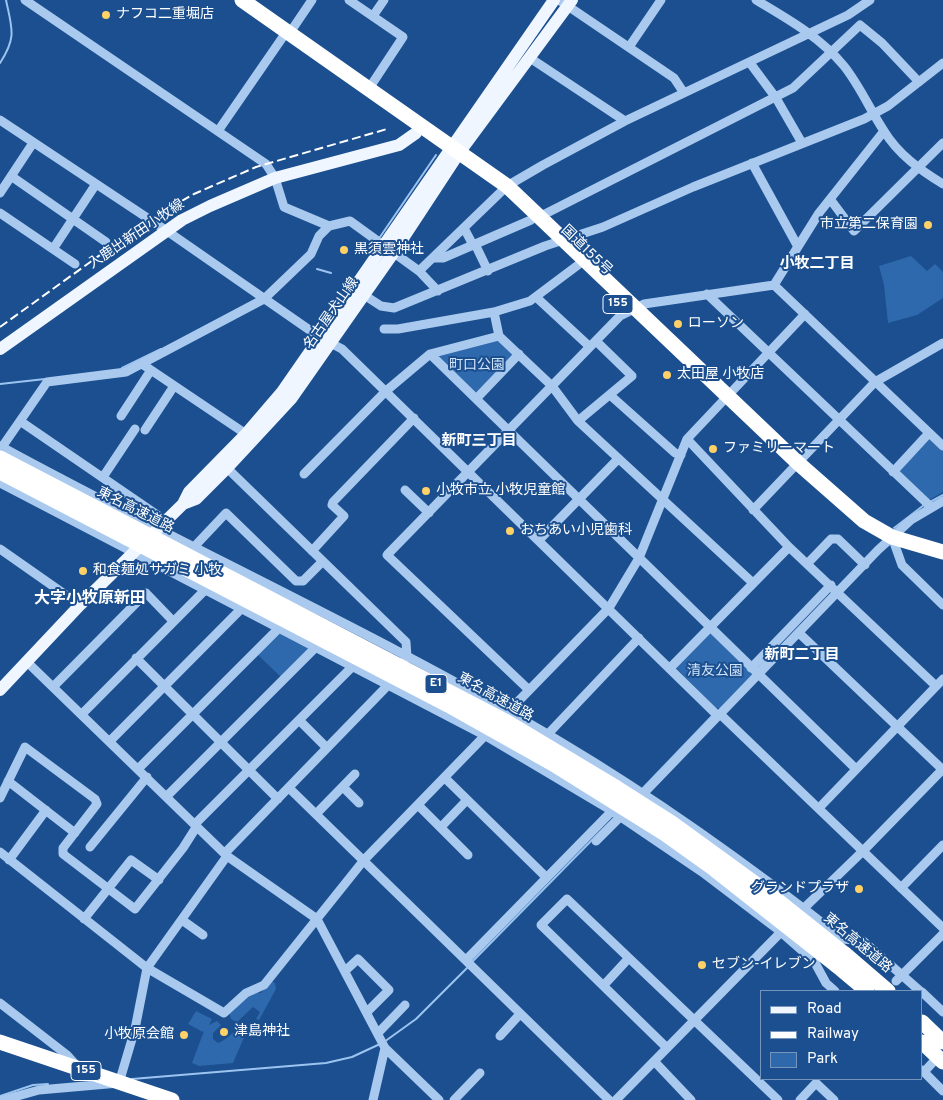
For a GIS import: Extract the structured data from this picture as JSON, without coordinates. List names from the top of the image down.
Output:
{
  "streets": {
    "highway": [
      "国道155号",
      "155",
      "東名高速道路",
      "E1"
    ],
    "main road": ["入鹿出新田小牧線", "名古屋犬山線"]
  },
  "crossings": [
    ["入鹿出新田小牧線", "国道155号"],
    ["国道155号", "名古屋犬山線"]
  ],
  "districts": [
    "小牧二丁目",
    "新町三丁目",
    "大字小牧原新田",
    "新町二丁目"
  ],
  "parks": ["町口公園", "清友公園"],
  "places": [
    "ナフコ二重堀店",
    "市立第二保育園",
    "黒須雲神社",
    "ローソン",
    "太田屋 小牧店",
    "ファミリーマート",
    "小牧市立 小牧児童館",
    "おちあい小児歯科",
    "和食麺処サガミ 小牧",
    "グランドプラザ",
    "セブン-イレブン",
    "津島神社",
    "小牧原会館"
  ],
  "legend": ["Road", "Railway", "Park"]
}
